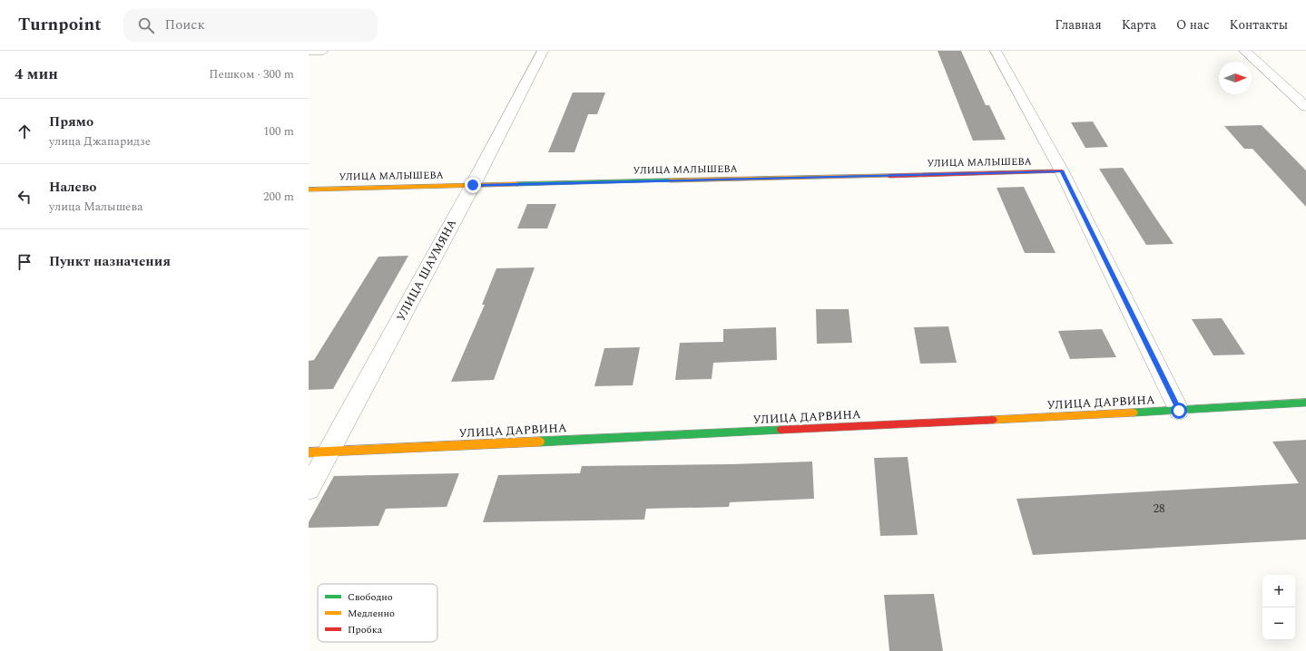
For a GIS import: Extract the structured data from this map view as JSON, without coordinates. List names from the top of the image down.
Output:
{
  "streets": {
    "street": ["УЛИЦА МАЛЫШЕВА", "УЛИЦА ШАУМЯНА", "УЛИЦА ДАРВИНА"]
  },
  "crossings": [
    ["УЛИЦА МАЛЫШЕВА", "УЛИЦА ШАУМЯНА"],
    ["УЛИЦА ШАУМЯНА", "УЛИЦА ДАРВИНА"]
  ],
  "house_numbers": ["28"],
  "legend": ["Свободно", "Медленно", "Пробка"],
  "north": "right",
  "page": {
    "header": "Turnpoint",
    "search": "Поиск",
    "nav": [
      "Главная",
      "Карта",
      "О нас",
      "Контакты"
    ],
    "heading": ["4 мин", "Пешком · 300 m"],
    "list": [
      ["Прямо", "улица Джапаридзе", "100 m"],
      ["Налево", "улица Малышева", "200 m"],
      "Пункт назначения"
    ],
    "map_buttons": ["+", "−"]
  }
}
